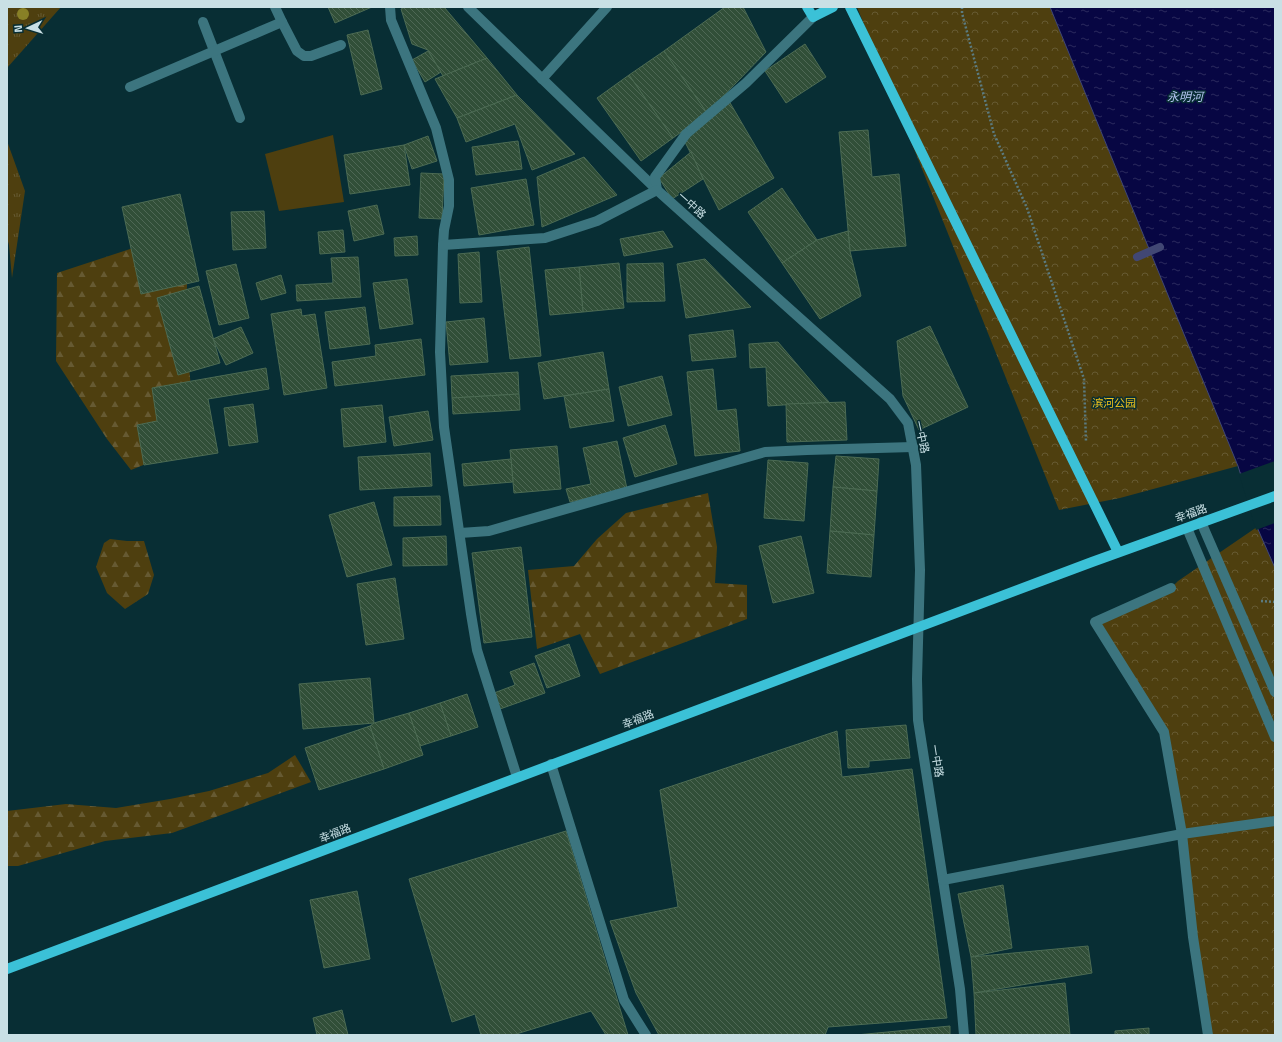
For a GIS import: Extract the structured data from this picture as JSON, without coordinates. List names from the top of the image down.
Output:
{
  "streets": {
    "main road": ["幸福路"],
    "street": ["一中路"]
  },
  "crossings": [
    ["一中路", "幸福路"]
  ],
  "water": ["永明河"],
  "parks": ["滨河公园"],
  "north": "left"
}
